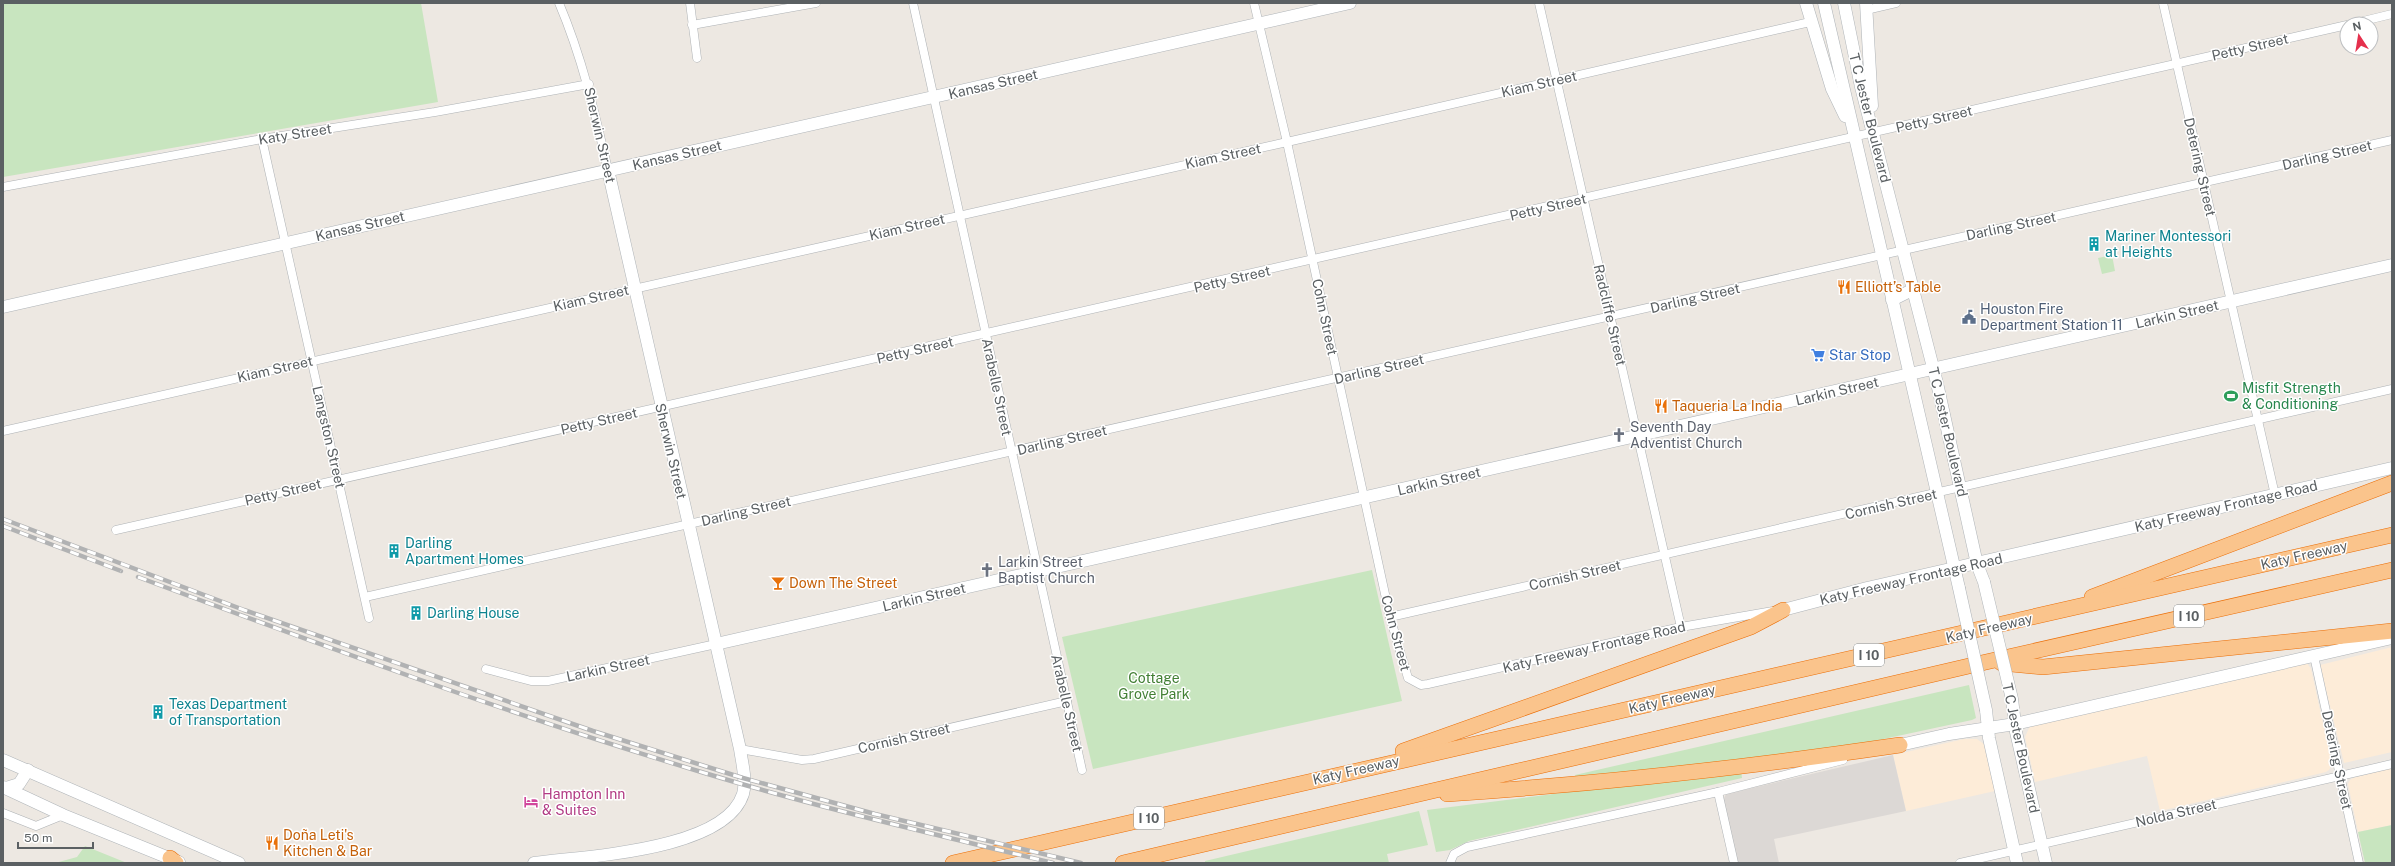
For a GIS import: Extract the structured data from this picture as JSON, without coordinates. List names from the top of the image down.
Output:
{
  "streets": {
    "highway": ["Katy Freeway", "I 10"],
    "street": [
      "Petty Street",
      "Kansas Street",
      "Kiam Street",
      "T C Jester Boulevard",
      "Katy Street",
      "Sherwin Street",
      "Darling Street",
      "Detering Street",
      "Larkin Street",
      "Radcliffe Street",
      "Cohn Street",
      "Arabelle Street",
      "Langston Street",
      "Cornish Street",
      "Katy Freeway Frontage Road",
      "Nolda Street"
    ]
  },
  "crossings": [
    ["Petty Street", "T C Jester Boulevard"],
    ["Petty Street", "Sherwin Street"],
    ["Petty Street", "Detering Street"],
    ["Petty Street", "Radcliffe Street"],
    ["Petty Street", "Cohn Street"],
    ["Petty Street", "Arabelle Street"],
    ["Petty Street", "Langston Street"],
    ["Kansas Street", "Sherwin Street"],
    ["Kansas Street", "Cohn Street"],
    ["Kansas Street", "Arabelle Street"],
    ["Kansas Street", "Langston Street"],
    ["Kiam Street", "Sherwin Street"],
    ["Kiam Street", "Radcliffe Street"],
    ["Kiam Street", "Cohn Street"],
    ["Kiam Street", "Arabelle Street"],
    ["Kiam Street", "Langston Street"],
    ["T C Jester Boulevard", "Darling Street"],
    ["T C Jester Boulevard", "Larkin Street"],
    ["T C Jester Boulevard", "Cornish Street"],
    ["T C Jester Boulevard", "Katy Freeway Frontage Road"],
    ["T C Jester Boulevard", "Nolda Street"],
    ["Katy Street", "Sherwin Street"],
    ["Katy Street", "Langston Street"],
    ["Sherwin Street", "Darling Street"],
    ["Sherwin Street", "Larkin Street"],
    ["Sherwin Street", "Cornish Street"],
    ["Darling Street", "Detering Street"],
    ["Darling Street", "Radcliffe Street"],
    ["Darling Street", "Cohn Street"],
    ["Darling Street", "Arabelle Street"],
    ["Darling Street", "Langston Street"],
    ["Detering Street", "Larkin Street"],
    ["Detering Street", "Cornish Street"],
    ["Detering Street", "Katy Freeway Frontage Road"],
    ["Detering Street", "Nolda Street"],
    ["Larkin Street", "Radcliffe Street"],
    ["Larkin Street", "Cohn Street"],
    ["Larkin Street", "Arabelle Street"],
    ["Radcliffe Street", "Cornish Street"],
    ["Radcliffe Street", "Katy Freeway Frontage Road"],
    ["Cohn Street", "Cornish Street"],
    ["Cohn Street", "Katy Freeway Frontage Road"],
    ["Arabelle Street", "Cornish Street"]
  ],
  "parks": ["Cottage Grove Park"],
  "places": {
    "building": [
      "Mariner Montessori at Heights",
      "Darling Apartment Homes",
      "Darling House",
      "Texas Department of Transportation"
    ],
    "restaurant": ["Elliott’s Table", "Taqueria La India", "Doña Leti's Kitchen & Bar"],
    "public building": ["Houston Fire Department Station 11"],
    "supermarket": ["Star Stop"],
    "sports": ["Misfit Strength & Conditioning"],
    "church": ["Seventh Day Adventist Church", "Larkin Street Baptist Church"],
    "bar": ["Down The Street"],
    "hotel": ["Hampton Inn & Suites"]
  },
  "scale_bar": "50 m",
  "north": "top"
}
